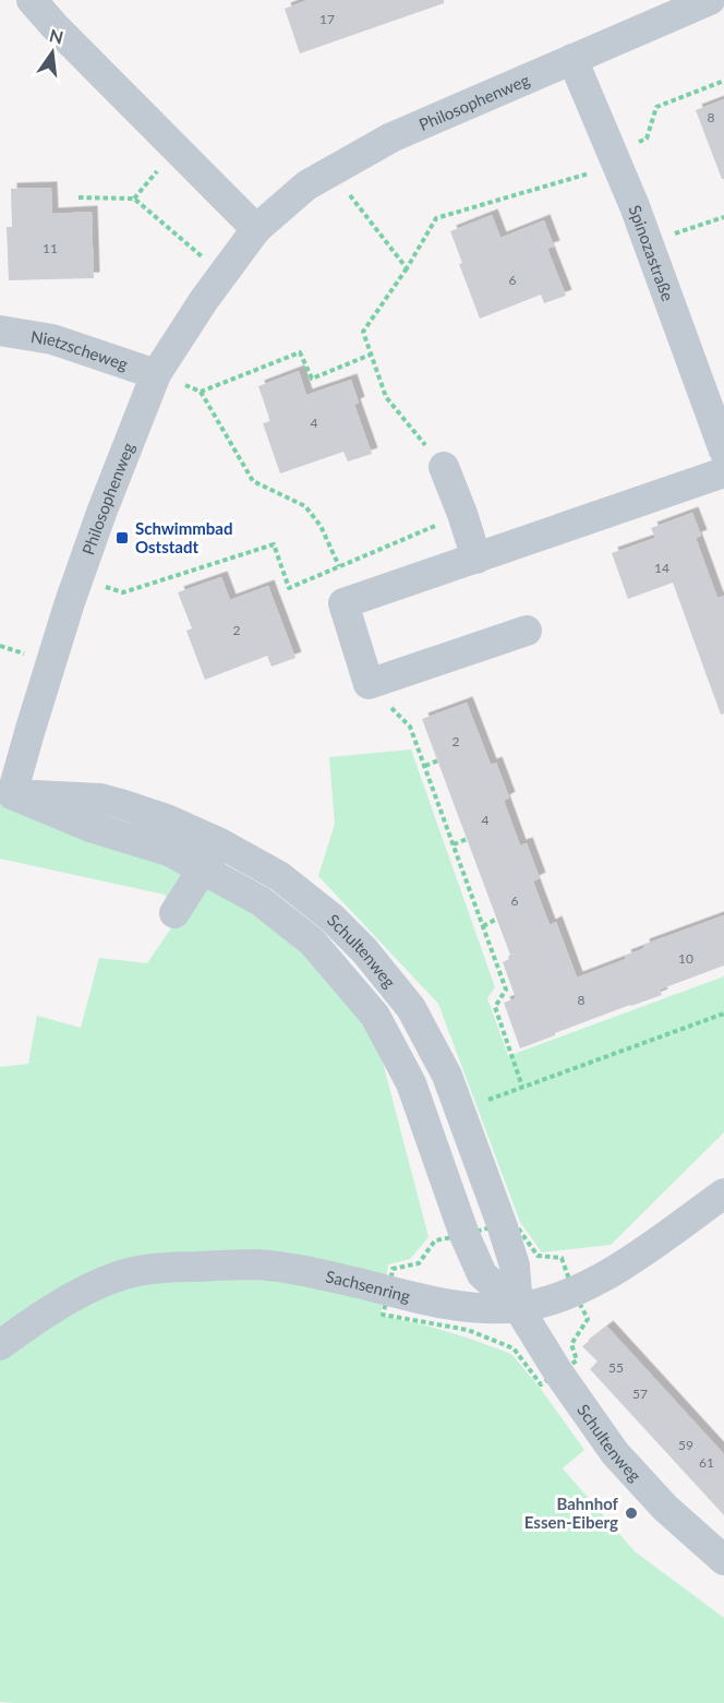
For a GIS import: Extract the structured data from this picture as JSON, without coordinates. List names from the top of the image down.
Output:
{
  "streets": {
    "street": [
      "Philosophenweg",
      "Spinozastraße",
      "Nietzscheweg",
      "Schultenweg",
      "Sachsenring"
    ]
  },
  "crossings": [
    ["Philosophenweg", "Spinozastraße"],
    ["Philosophenweg", "Nietzscheweg"],
    ["Philosophenweg", "Schultenweg"],
    ["Schultenweg", "Sachsenring"]
  ],
  "places": {
    "transit": ["Schwimmbad Oststadt"],
    "other": ["Bahnhof Essen-Eiberg"]
  },
  "house_numbers": [
    "17",
    "8",
    "11",
    "6",
    "4",
    "14",
    "2",
    "2",
    "4",
    "6",
    "10",
    "8",
    "55",
    "57",
    "59",
    "61"
  ],
  "north": "top"
}
